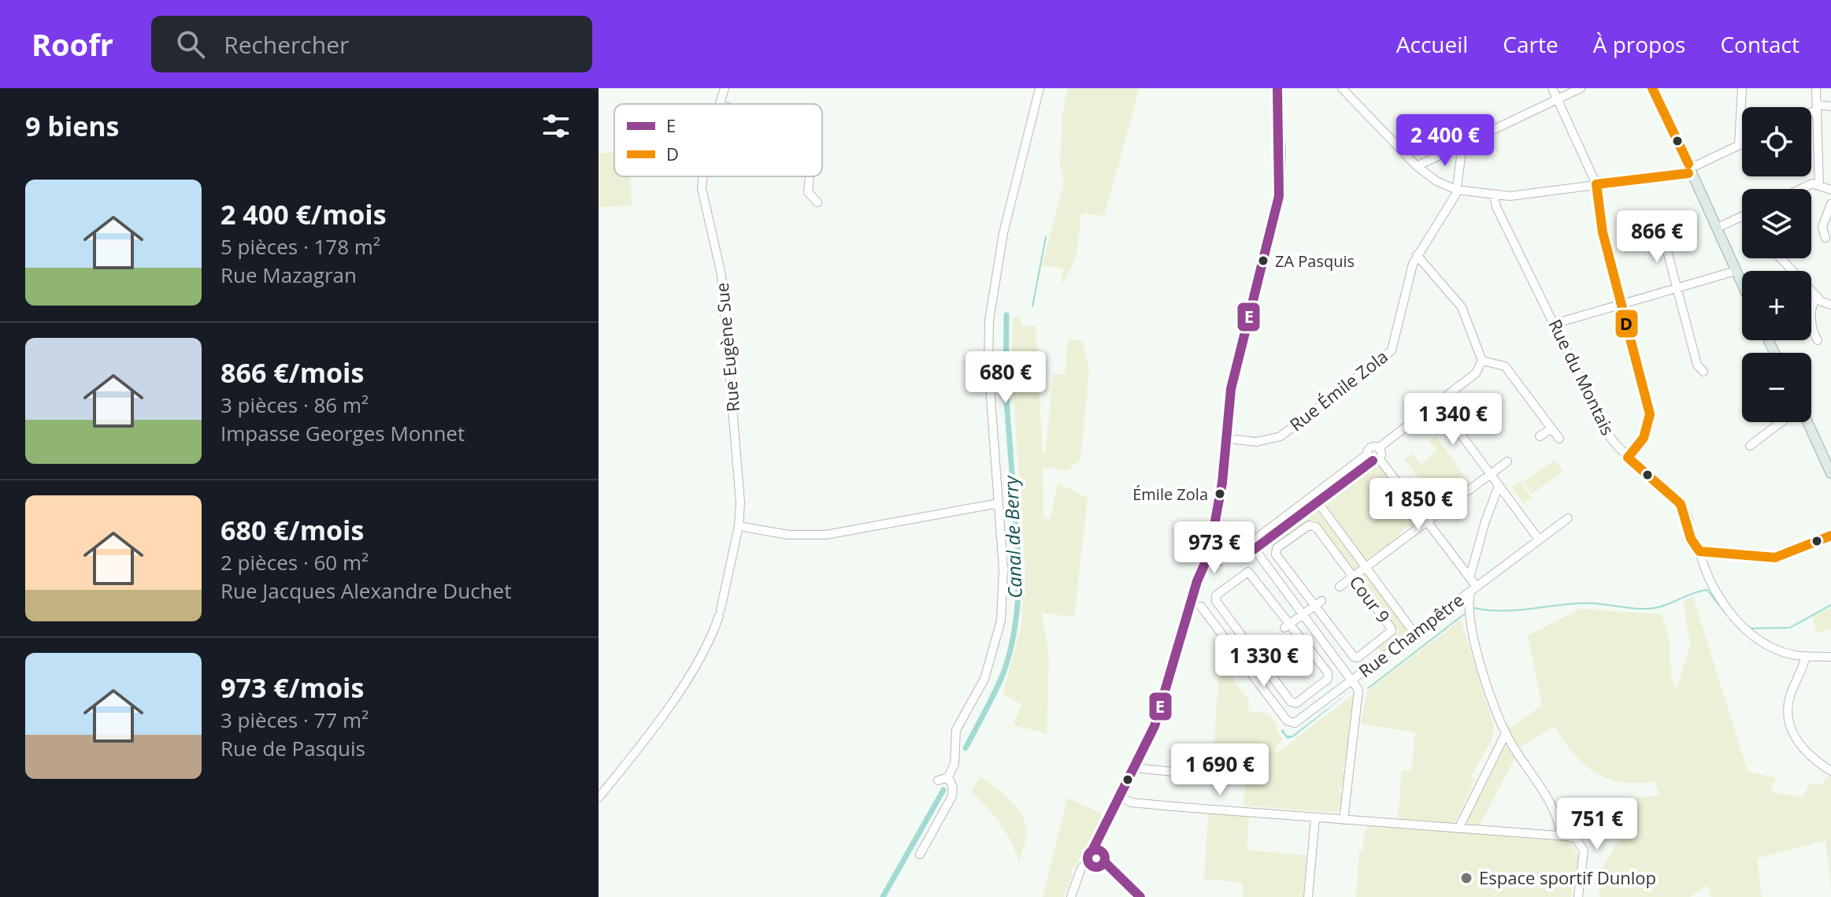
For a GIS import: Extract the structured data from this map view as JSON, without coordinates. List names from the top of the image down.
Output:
{
  "streets": {
    "street": [
      "Rue Eugène Sue",
      "Rue du Montais",
      "Rue Émile Zola",
      "Cour 9",
      "Rue Champêtre"
    ]
  },
  "water": ["Canal de Berry"],
  "places": ["ZA Pasquis", "Émile Zola", "Espace sportif Dunlop"],
  "lines": ["transit line E", "transit line D"],
  "legend": ["E", "D"],
  "page": {
    "header": "Roofr",
    "search": "Rechercher",
    "nav": [
      "Accueil",
      "Carte",
      "À propos",
      "Contact"
    ],
    "heading": "9 biens",
    "map_buttons": ["+", "−"],
    "price": [
      "2 400 €",
      "866 €",
      "680 €",
      "1 340 €",
      "1 850 €",
      "973 €",
      "1 330 €",
      "1 690 €",
      "751 €"
    ],
    "list": [
      {
        "name": "2 400 €/mois",
        "note": "5 pièces · 178 m² · Rue Mazagran"
      },
      {
        "name": "866 €/mois",
        "note": "3 pièces · 86 m² · Impasse Georges Monnet"
      },
      {
        "name": "680 €/mois",
        "note": "2 pièces · 60 m² · Rue Jacques Alexandre Duchet"
      },
      {
        "name": "973 €/mois",
        "note": "3 pièces · 77 m² · Rue de Pasquis"
      }
    ]
  }
}
